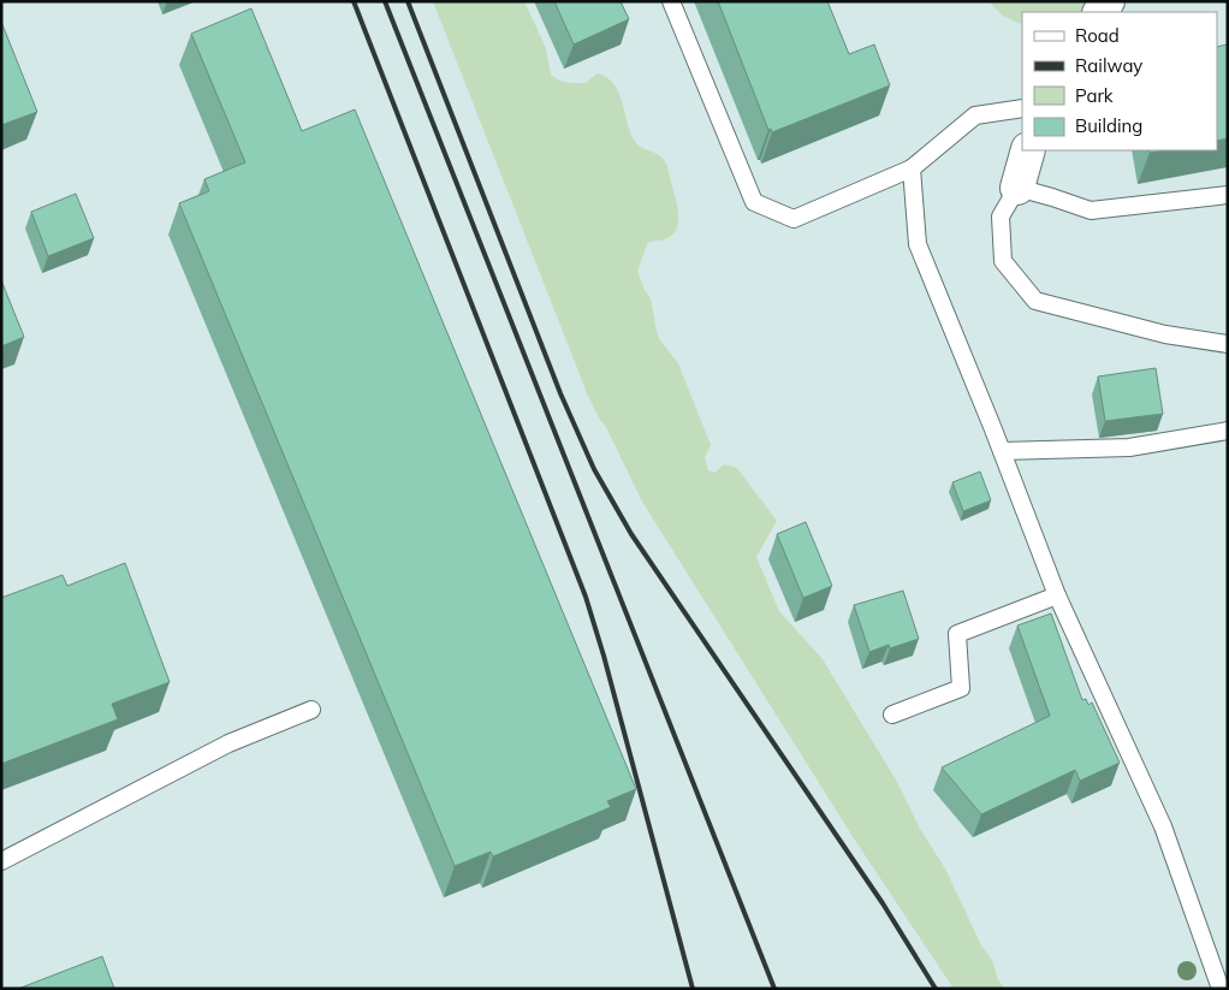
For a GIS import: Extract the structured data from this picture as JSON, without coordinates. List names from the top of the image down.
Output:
{
  "legend": [
    "Road",
    "Railway",
    "Park",
    "Building"
  ]
}
